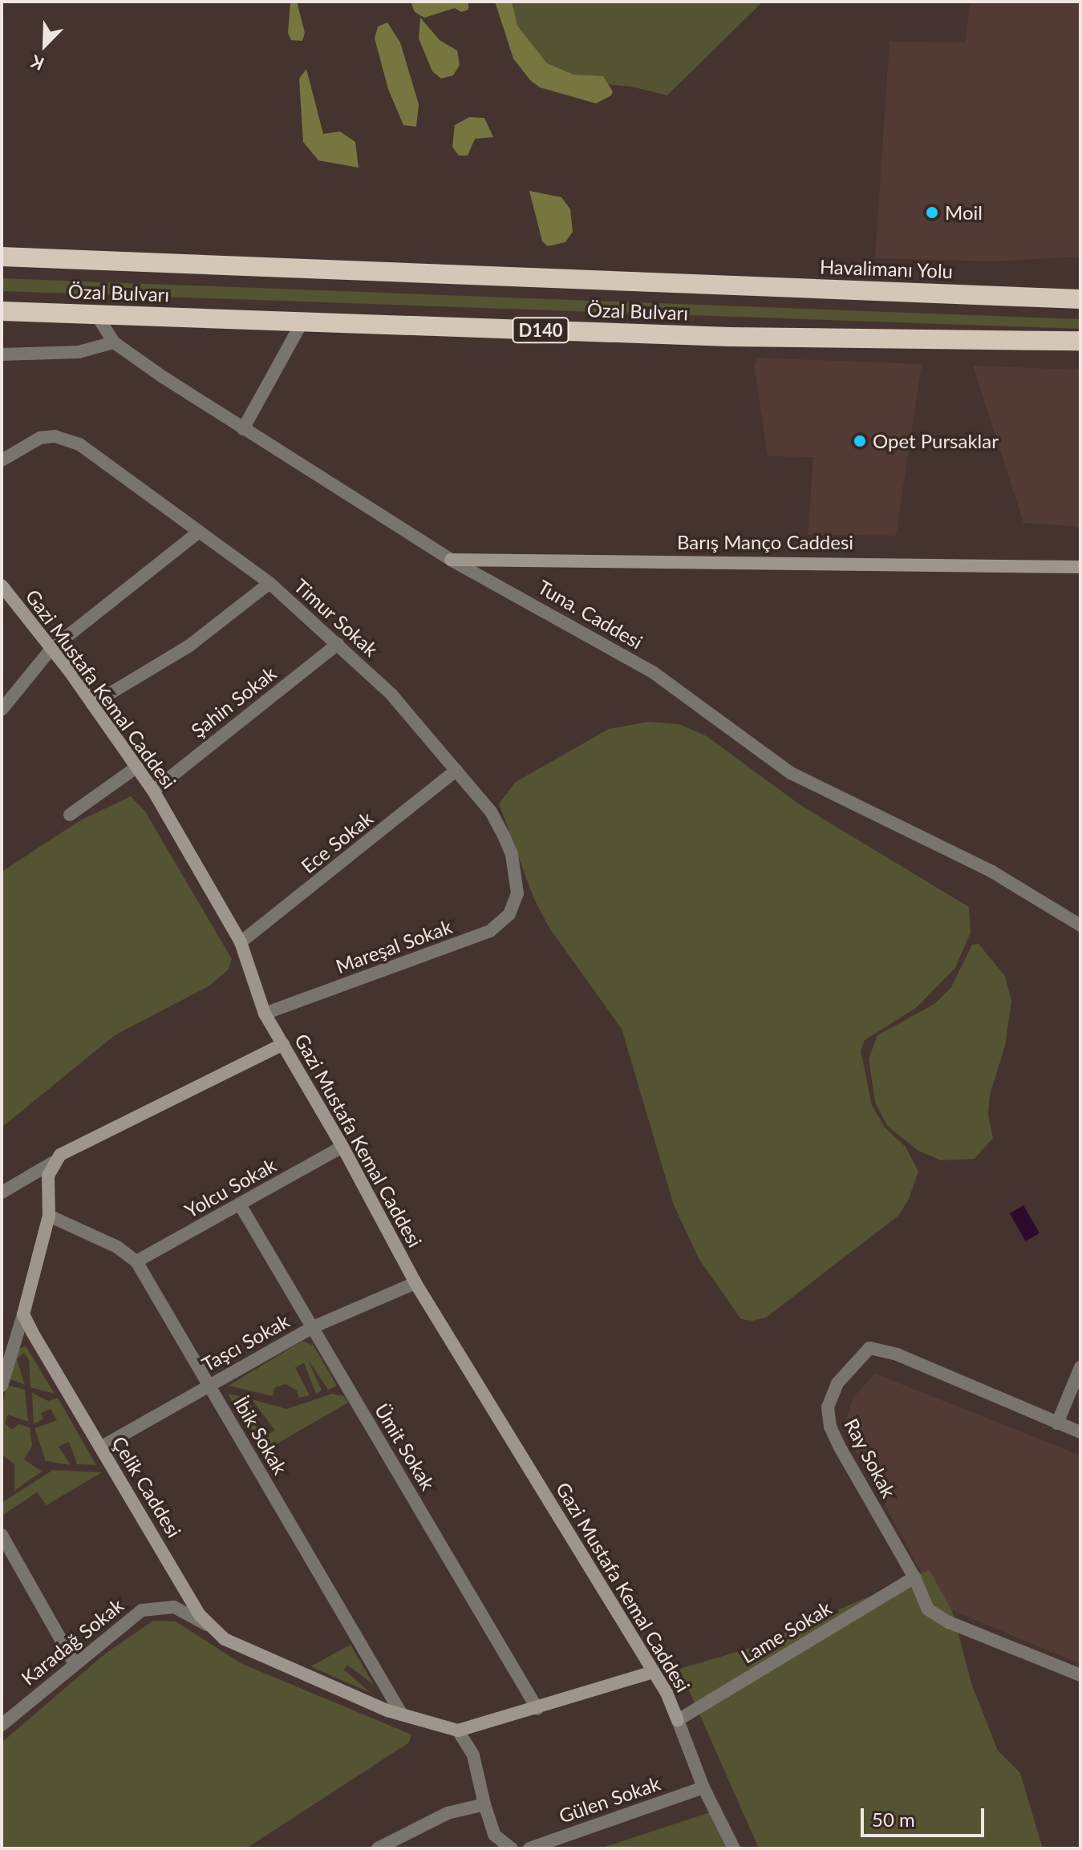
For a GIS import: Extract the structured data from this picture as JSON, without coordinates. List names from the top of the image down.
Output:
{
  "streets": {
    "highway": ["Havalimanı Yolu", "Özal Bulvarı", "D140"],
    "street": [
      "Barış Manço Caddesi",
      "Tuna. Caddesi",
      "Timur Sokak",
      "Gazi Mustafa Kemal Caddesi",
      "Şahin Sokak",
      "Ece Sokak",
      "Mareşal Sokak",
      "Yolcu Sokak",
      "Taşcı Sokak",
      "İbik Sokak",
      "Ümit Sokak",
      "Ray Sokak",
      "Çelik Caddesi",
      "Lame Sokak",
      "Karadağ Sokak",
      "Gülen Sokak"
    ]
  },
  "crossings": [
    ["Havalimanı Yolu", "Özal Bulvarı"],
    ["Özal Bulvarı", "Tuna. Caddesi"],
    ["Barış Manço Caddesi", "Tuna. Caddesi"],
    ["Timur Sokak", "Şahin Sokak"],
    ["Timur Sokak", "Ece Sokak"],
    ["Timur Sokak", "Mareşal Sokak"],
    ["Gazi Mustafa Kemal Caddesi", "Şahin Sokak"],
    ["Gazi Mustafa Kemal Caddesi", "Ece Sokak"],
    ["Gazi Mustafa Kemal Caddesi", "Mareşal Sokak"],
    ["Gazi Mustafa Kemal Caddesi", "Yolcu Sokak"],
    ["Gazi Mustafa Kemal Caddesi", "Taşcı Sokak"],
    ["Gazi Mustafa Kemal Caddesi", "Lame Sokak"],
    ["Yolcu Sokak", "İbik Sokak"],
    ["Yolcu Sokak", "Ümit Sokak"],
    ["Taşcı Sokak", "İbik Sokak"],
    ["Taşcı Sokak", "Ümit Sokak"],
    ["Taşcı Sokak", "Çelik Caddesi"],
    ["İbik Sokak", "Çelik Caddesi"],
    ["Ray Sokak", "Lame Sokak"],
    ["Çelik Caddesi", "Karadağ Sokak"]
  ],
  "places": ["Moil", "Opet Pursaklar"],
  "scale_bar": "50 m",
  "north": "bottom left"
}
